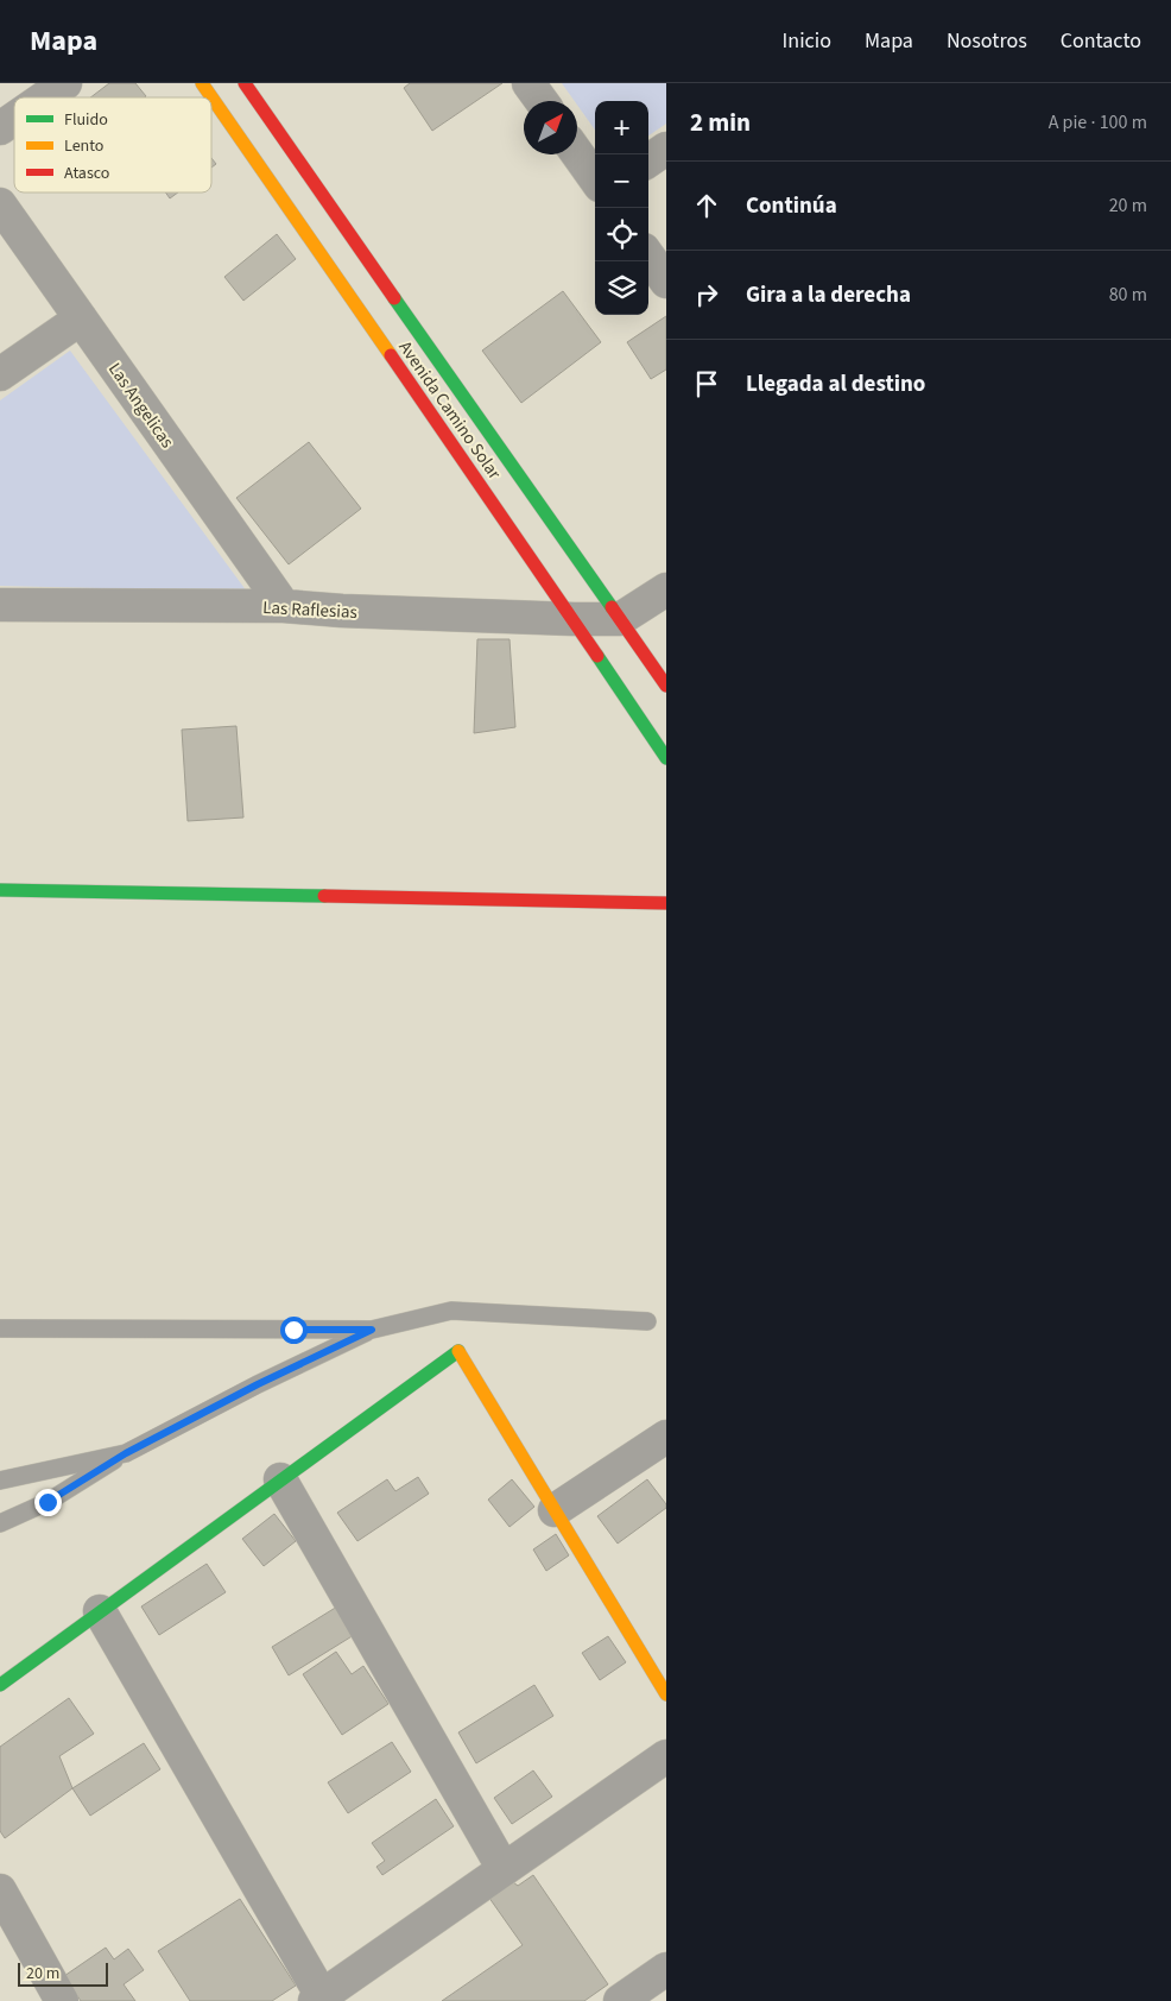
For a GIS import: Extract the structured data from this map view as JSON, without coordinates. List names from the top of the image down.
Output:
{
  "streets": {
    "street": ["Las Angelicas", "Avenida Camino Solar", "Las Raflesias"]
  },
  "crossings": [
    ["Las Angelicas", "Las Raflesias"],
    ["Avenida Camino Solar", "Las Raflesias"]
  ],
  "legend": ["Fluido", "Lento", "Atasco"],
  "scale_bar": "20 m",
  "north": "top right",
  "page": {
    "header": "Mapa",
    "nav": [
      "Inicio",
      "Mapa",
      "Nosotros",
      "Contacto"
    ],
    "heading": ["2 min", "A pie · 100 m"],
    "map_buttons": ["+", "−"],
    "list": [
      ["Continúa", "20 m"],
      ["Gira a la derecha", "80 m"],
      "Llegada al destino"
    ],
    "scale": "20 m"
  }
}
